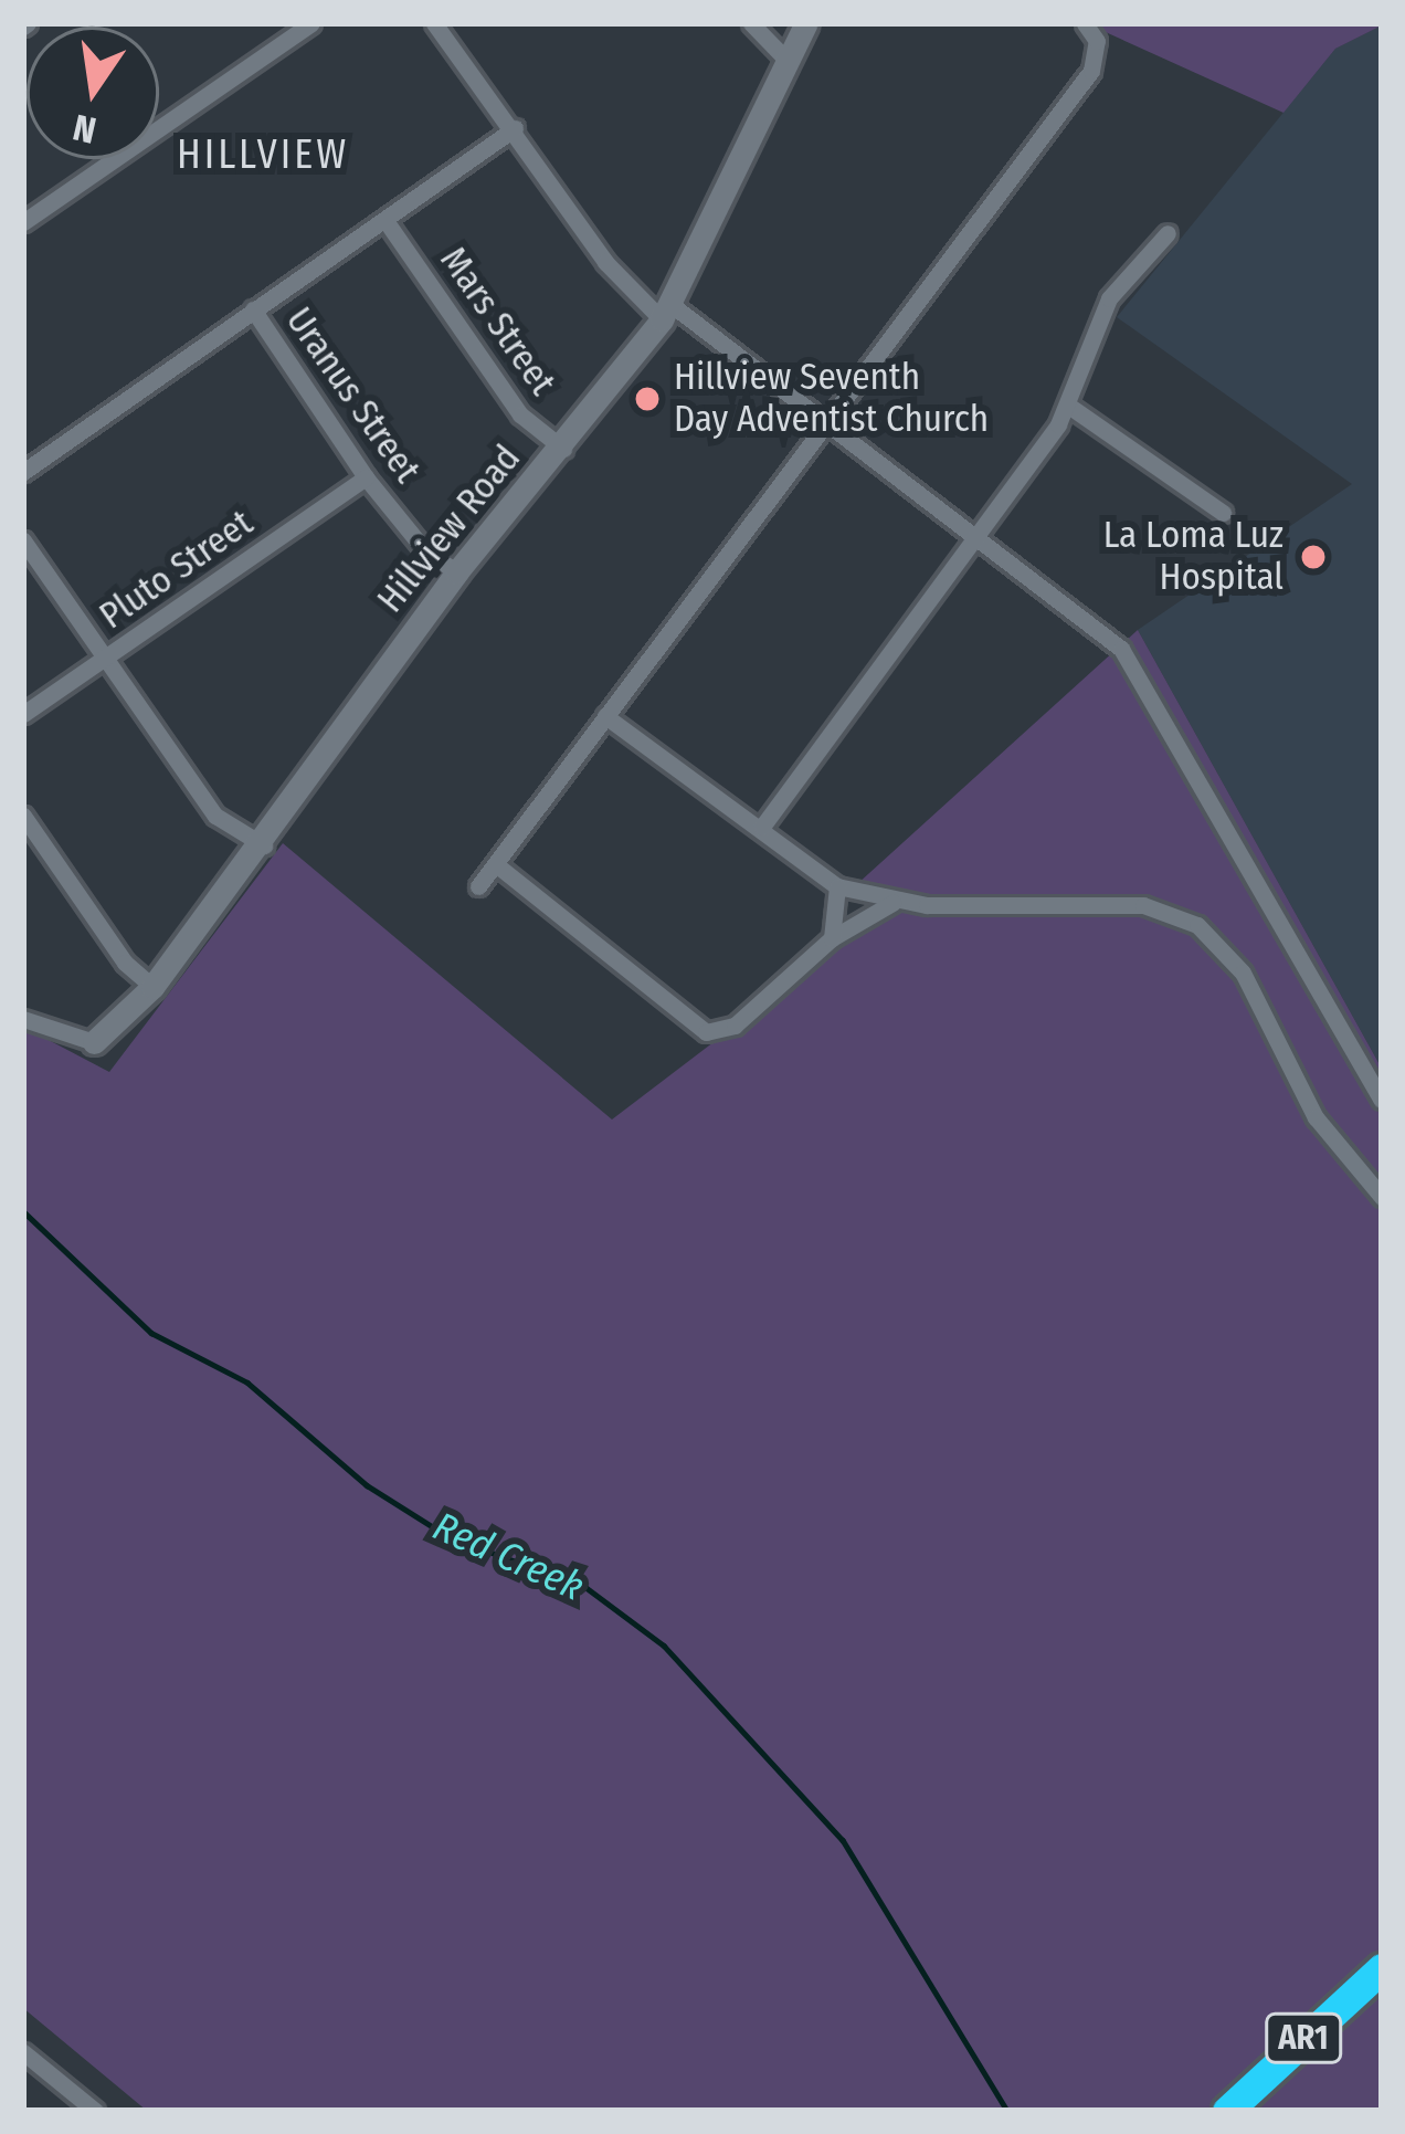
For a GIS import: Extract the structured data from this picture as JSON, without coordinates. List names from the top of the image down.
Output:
{
  "streets": {
    "highway": ["AR1"],
    "street": [
      "Mars Street",
      "Uranus Street",
      "Hillview Road",
      "Pluto Street"
    ]
  },
  "crossings": [
    ["Mars Street", "Hillview Road"],
    ["Uranus Street", "Hillview Road"],
    ["Uranus Street", "Pluto Street"]
  ],
  "districts": ["HILLVIEW"],
  "water": ["Red Creek"],
  "places": ["Hillview Seventh Day Adventist Church", "La Loma Luz Hospital"],
  "north": "bottom"
}
